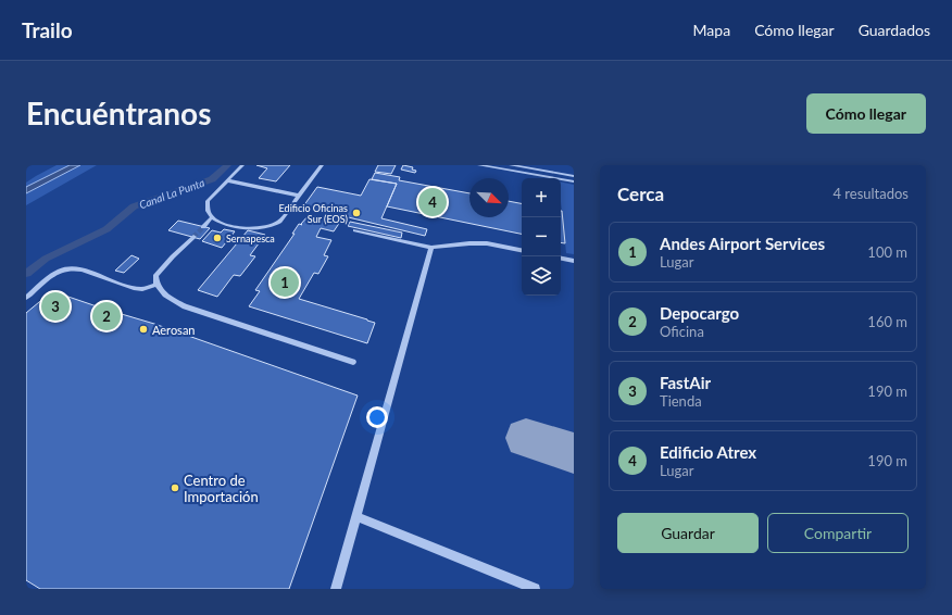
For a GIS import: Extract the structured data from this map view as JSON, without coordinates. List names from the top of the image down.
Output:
{
  "water": ["Canal La Punta"],
  "places": [
    "Edificio Oficinas Sur (EOS)",
    "Sernapesca",
    "Aerosan",
    "Centro de Importación"
  ],
  "north": "bottom right",
  "page": {
    "header": "Trailo",
    "nav": ["Mapa", "Cómo llegar", "Guardados"],
    "buttons": [
      "Cómo llegar",
      ["Guardar", "Compartir"]
    ],
    "title": "Encuéntranos",
    "heading": ["Cerca", "4 resultados"],
    "map_buttons": ["+", "−"],
    "pins": [
      "4",
      "1",
      "3",
      "2"
    ],
    "list": [
      {
        "mark": "1",
        "name": "Andes Airport Services",
        "note": "Lugar",
        "value": "100 m"
      },
      {
        "mark": "2",
        "name": "Depocargo",
        "note": "Oficina",
        "value": "160 m"
      },
      {
        "mark": "3",
        "name": "FastAir",
        "note": "Tienda",
        "value": "190 m"
      },
      {
        "mark": "4",
        "name": "Edificio Atrex",
        "note": "Lugar",
        "value": "190 m"
      }
    ]
  }
}
